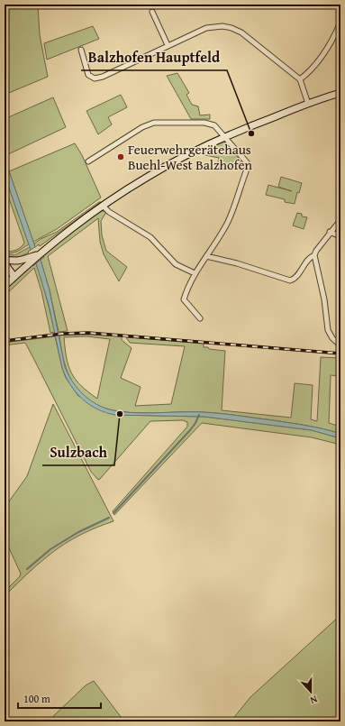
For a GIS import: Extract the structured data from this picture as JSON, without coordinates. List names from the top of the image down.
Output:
{
  "places": ["Balzhofen Hauptfeld", "Feuerwehrgerätehaus Buehl-West Balzhofen", "Sulzbach"],
  "scale_bar": "100 m",
  "north": "bottom"
}
